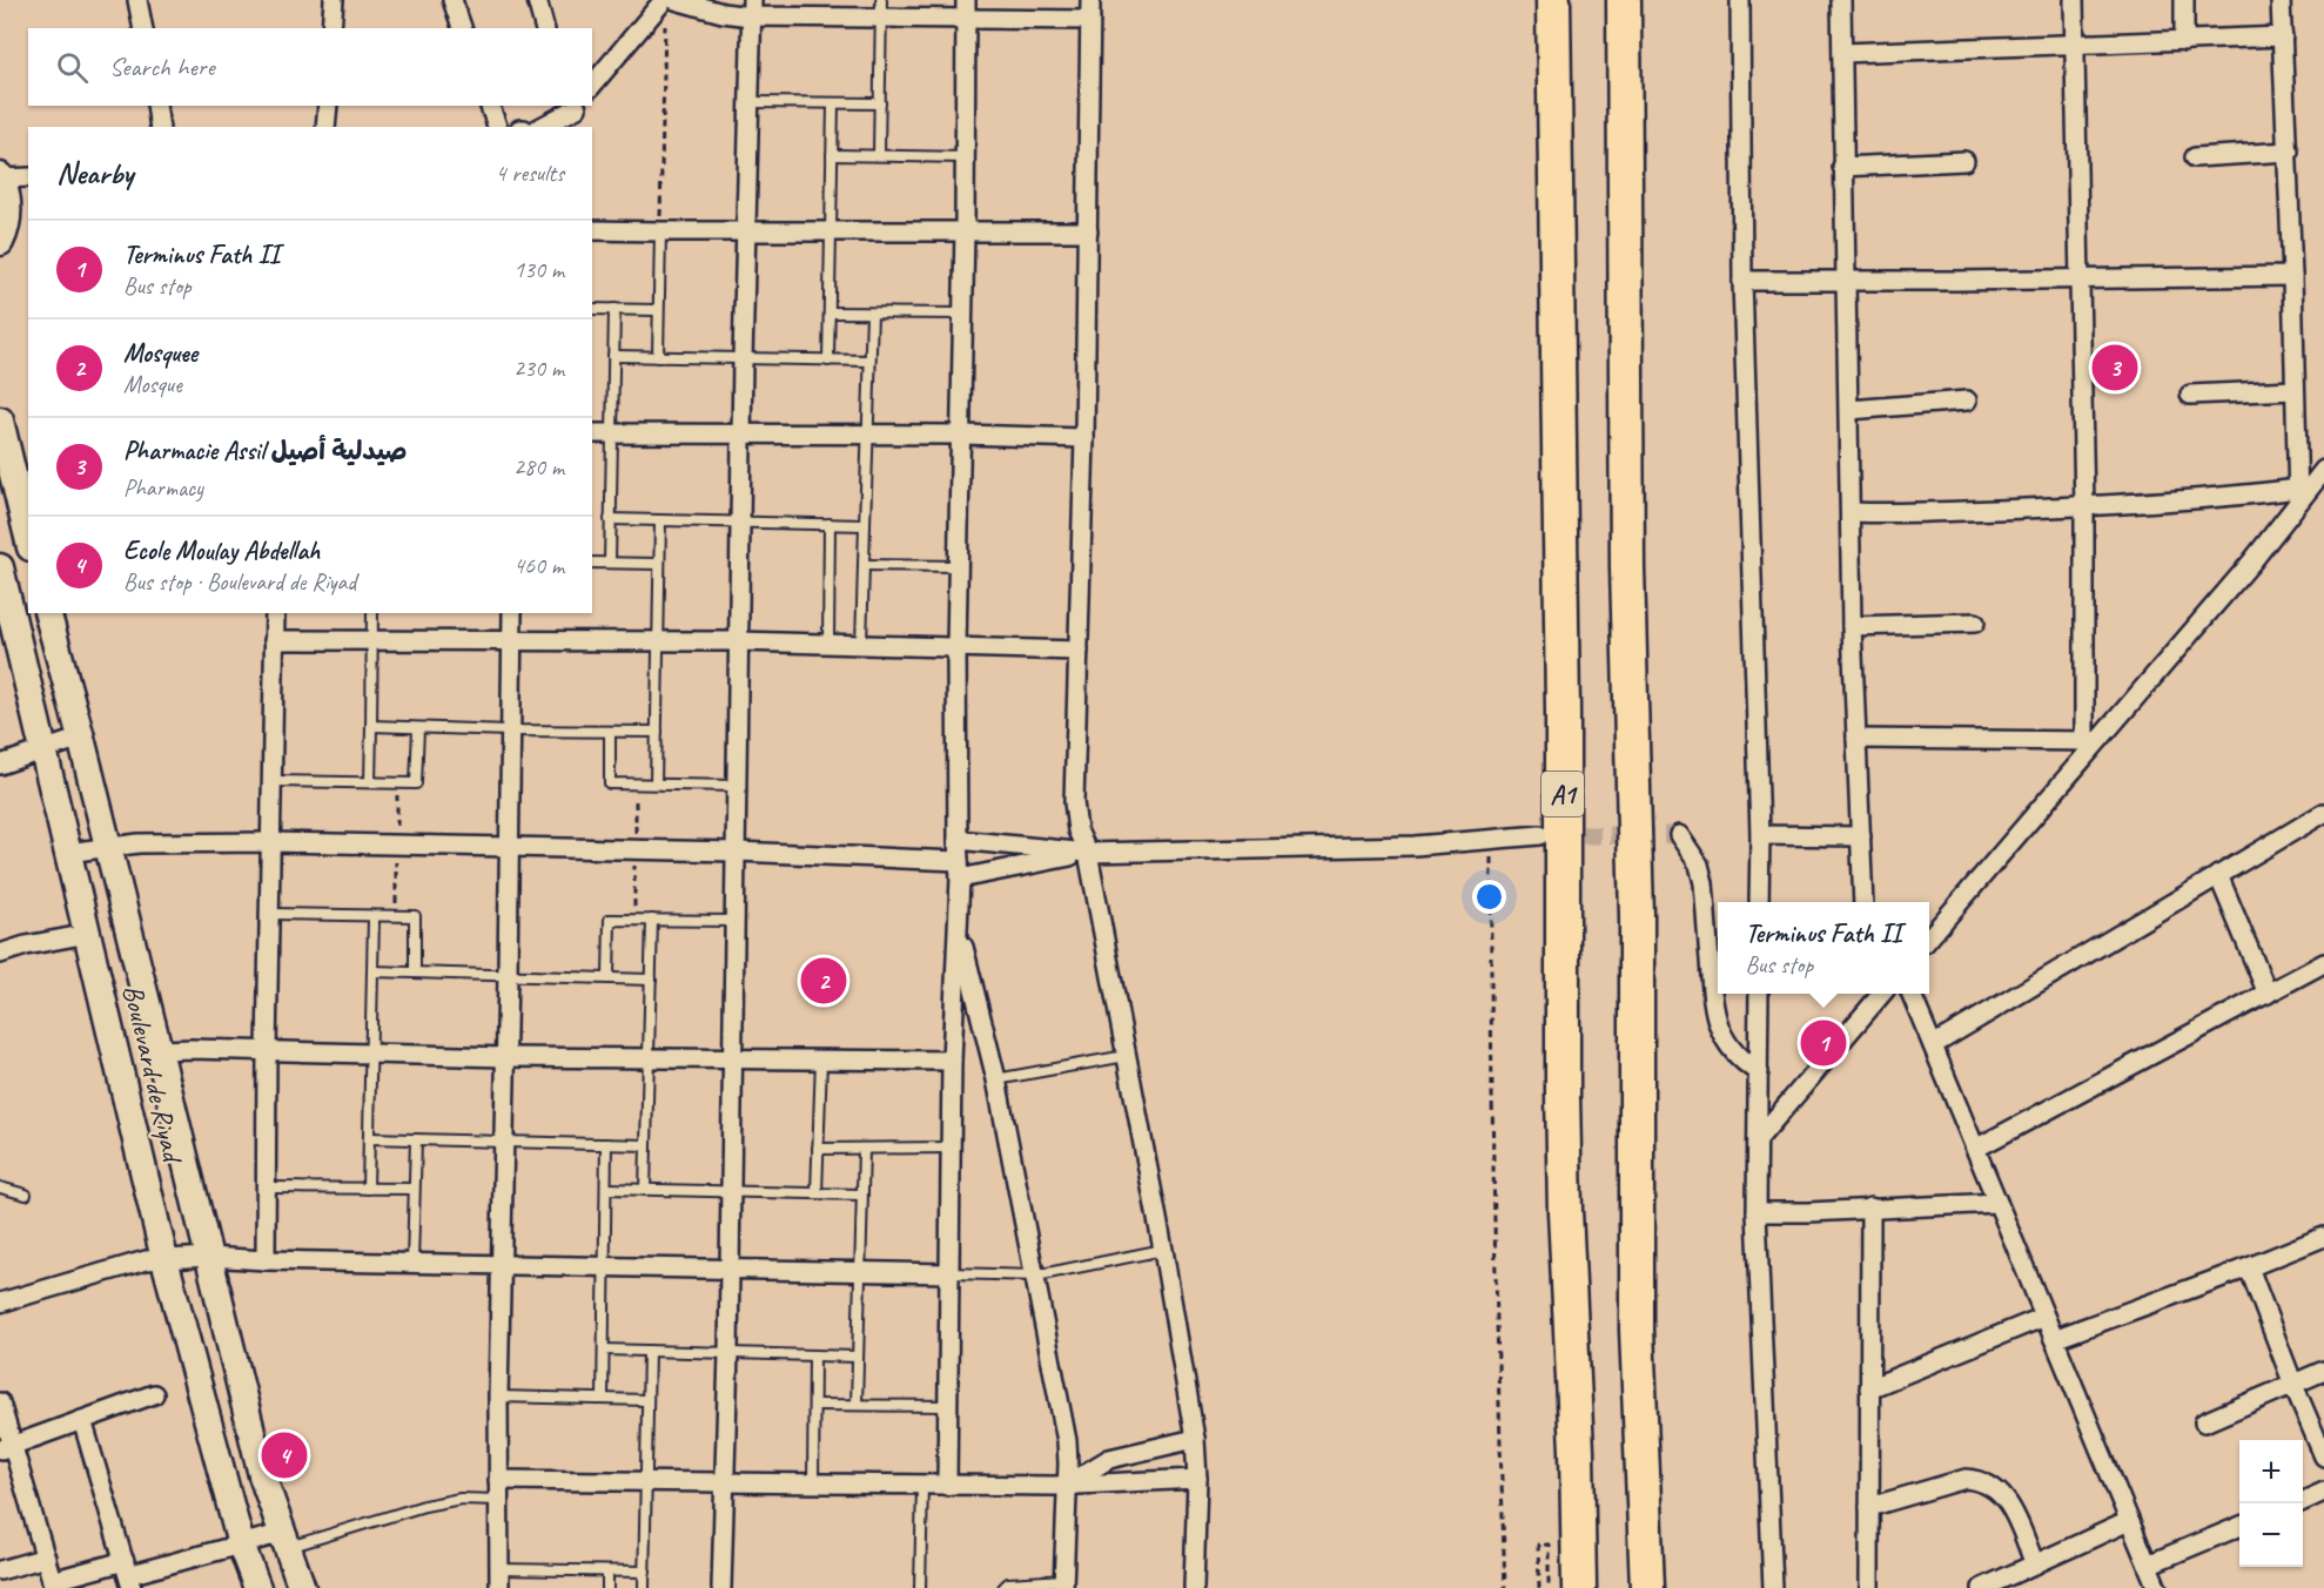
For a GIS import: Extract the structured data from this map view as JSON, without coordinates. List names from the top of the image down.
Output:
{
  "streets": {
    "highway": ["A1"],
    "main road": ["Boulevard de Riyad"]
  },
  "page": {
    "search": "Search here",
    "heading": ["Nearby", "4 results"],
    "list": [
      {
        "mark": "1",
        "name": "Terminus Fath II",
        "note": "Bus stop",
        "value": "130 m"
      },
      {
        "mark": "2",
        "name": "Mosquee",
        "note": "Mosque",
        "value": "230 m"
      },
      {
        "mark": "3",
        "name": "Pharmacie Assil صيدلية أصيل",
        "note": "Pharmacy",
        "value": "280 m"
      },
      {
        "mark": "4",
        "name": "Ecole Moulay Abdellah",
        "note": "Bus stop · Boulevard de Riyad",
        "value": "460 m"
      }
    ],
    "pins": [
      "3",
      "2",
      "1",
      "4"
    ],
    "popup": ["Terminus Fath II", "Bus stop"],
    "map_buttons": ["+", "−"]
  }
}
